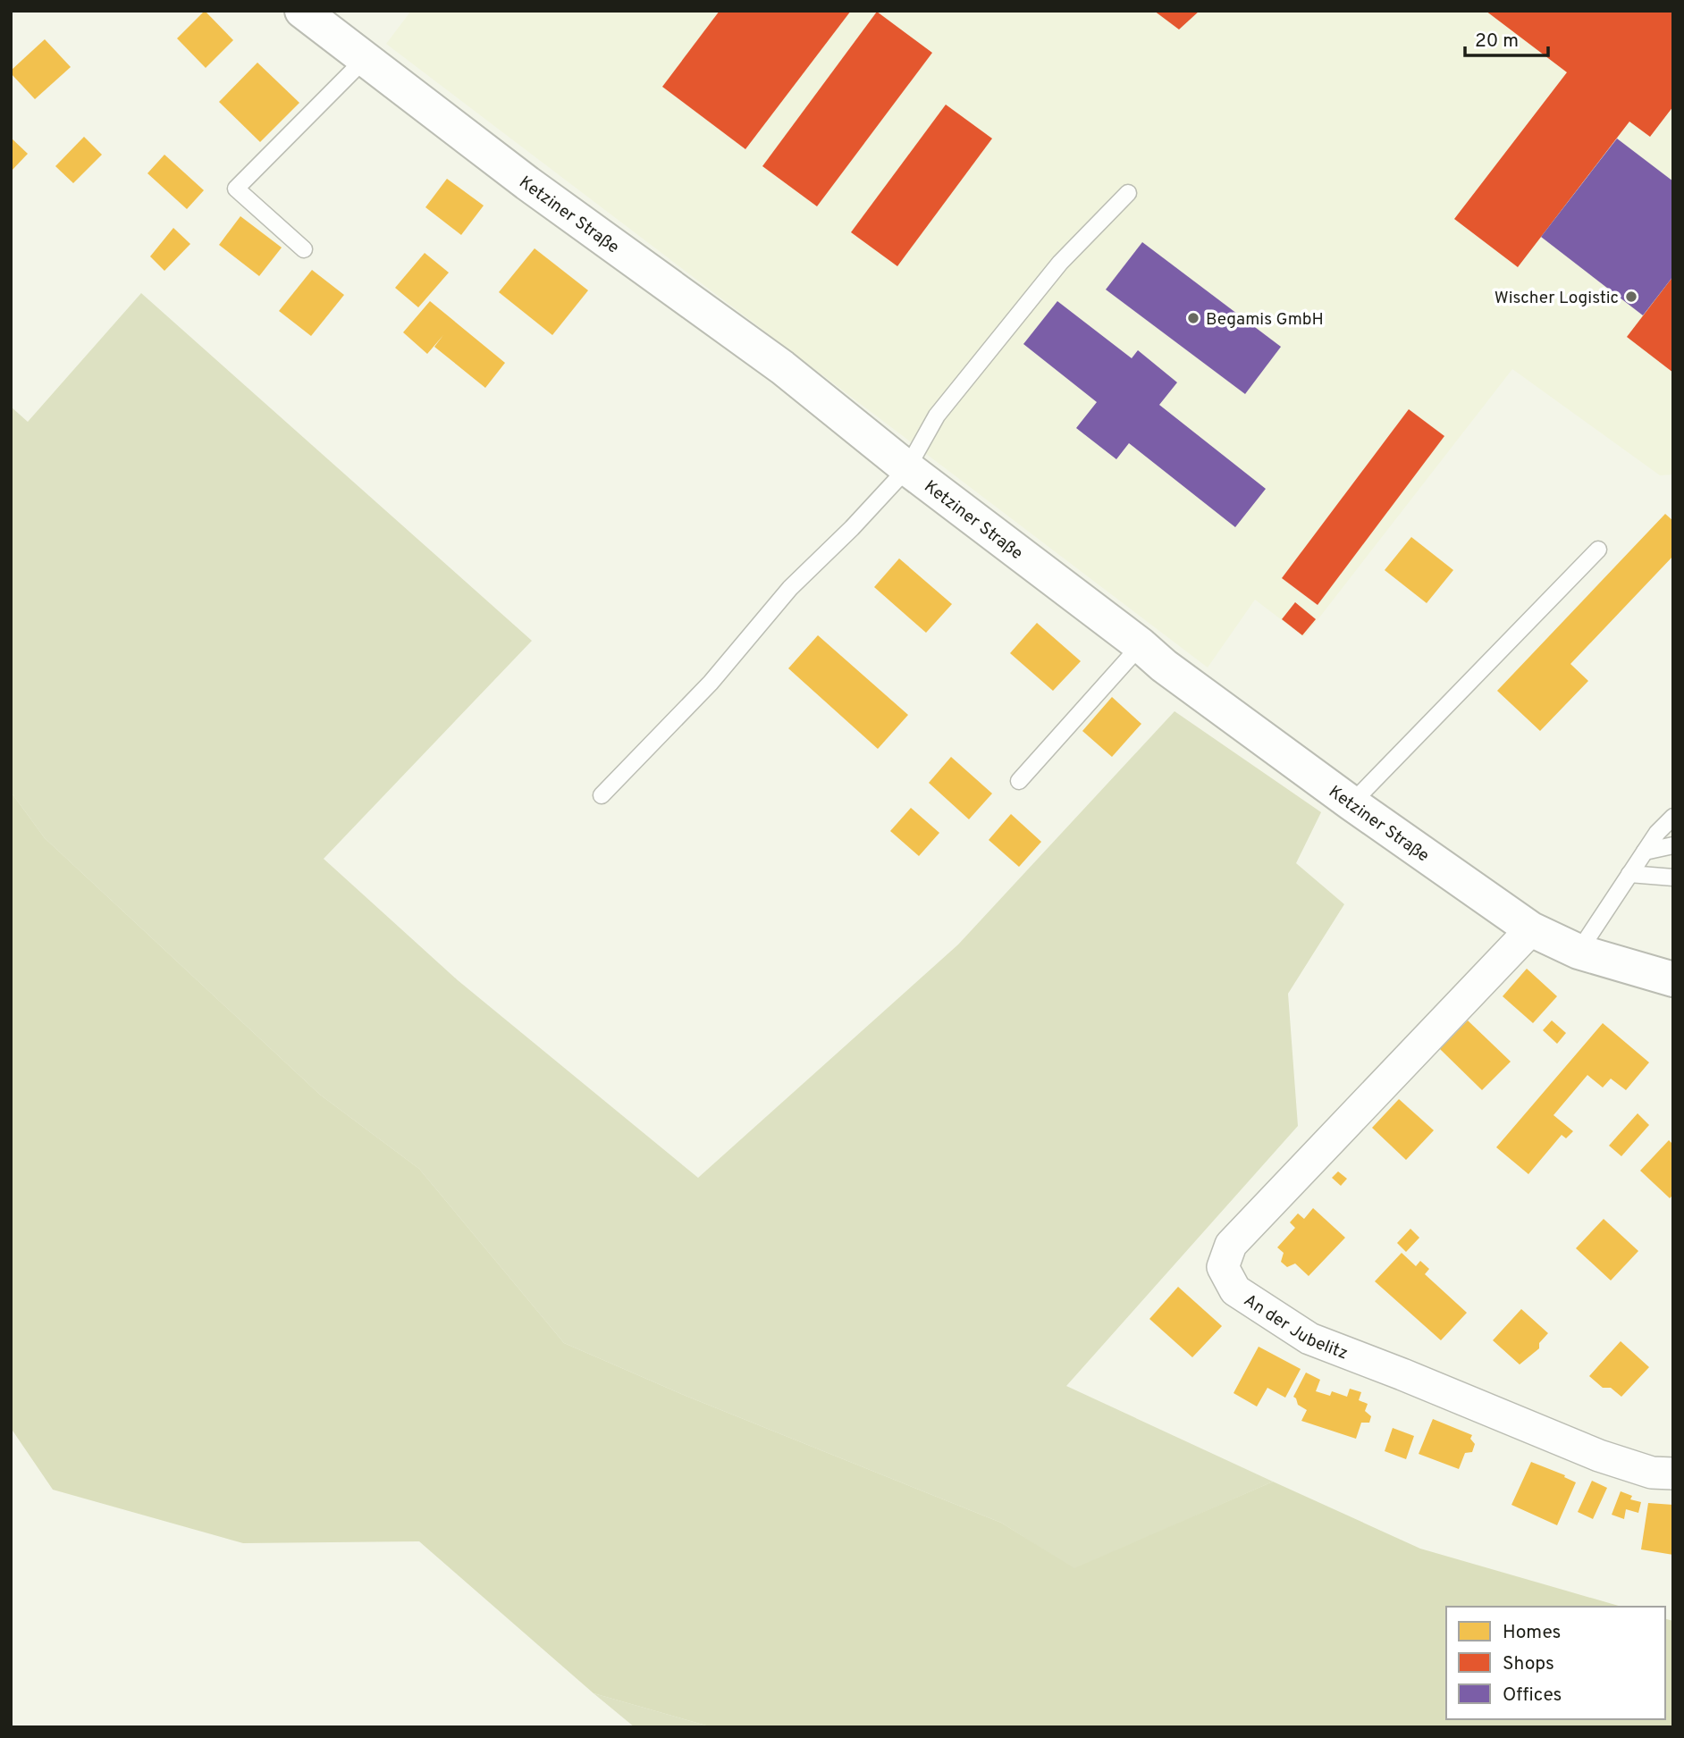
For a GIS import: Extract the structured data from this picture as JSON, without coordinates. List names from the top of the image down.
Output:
{
  "streets": {
    "street": ["Ketziner Straße", "An der Jubelitz"]
  },
  "crossings": [
    ["Ketziner Straße", "An der Jubelitz"]
  ],
  "places": ["Wischer Logistic", "Begamis GmbH"],
  "legend": ["Homes", "Shops", "Offices"],
  "scale_bar": "20 m"
}
